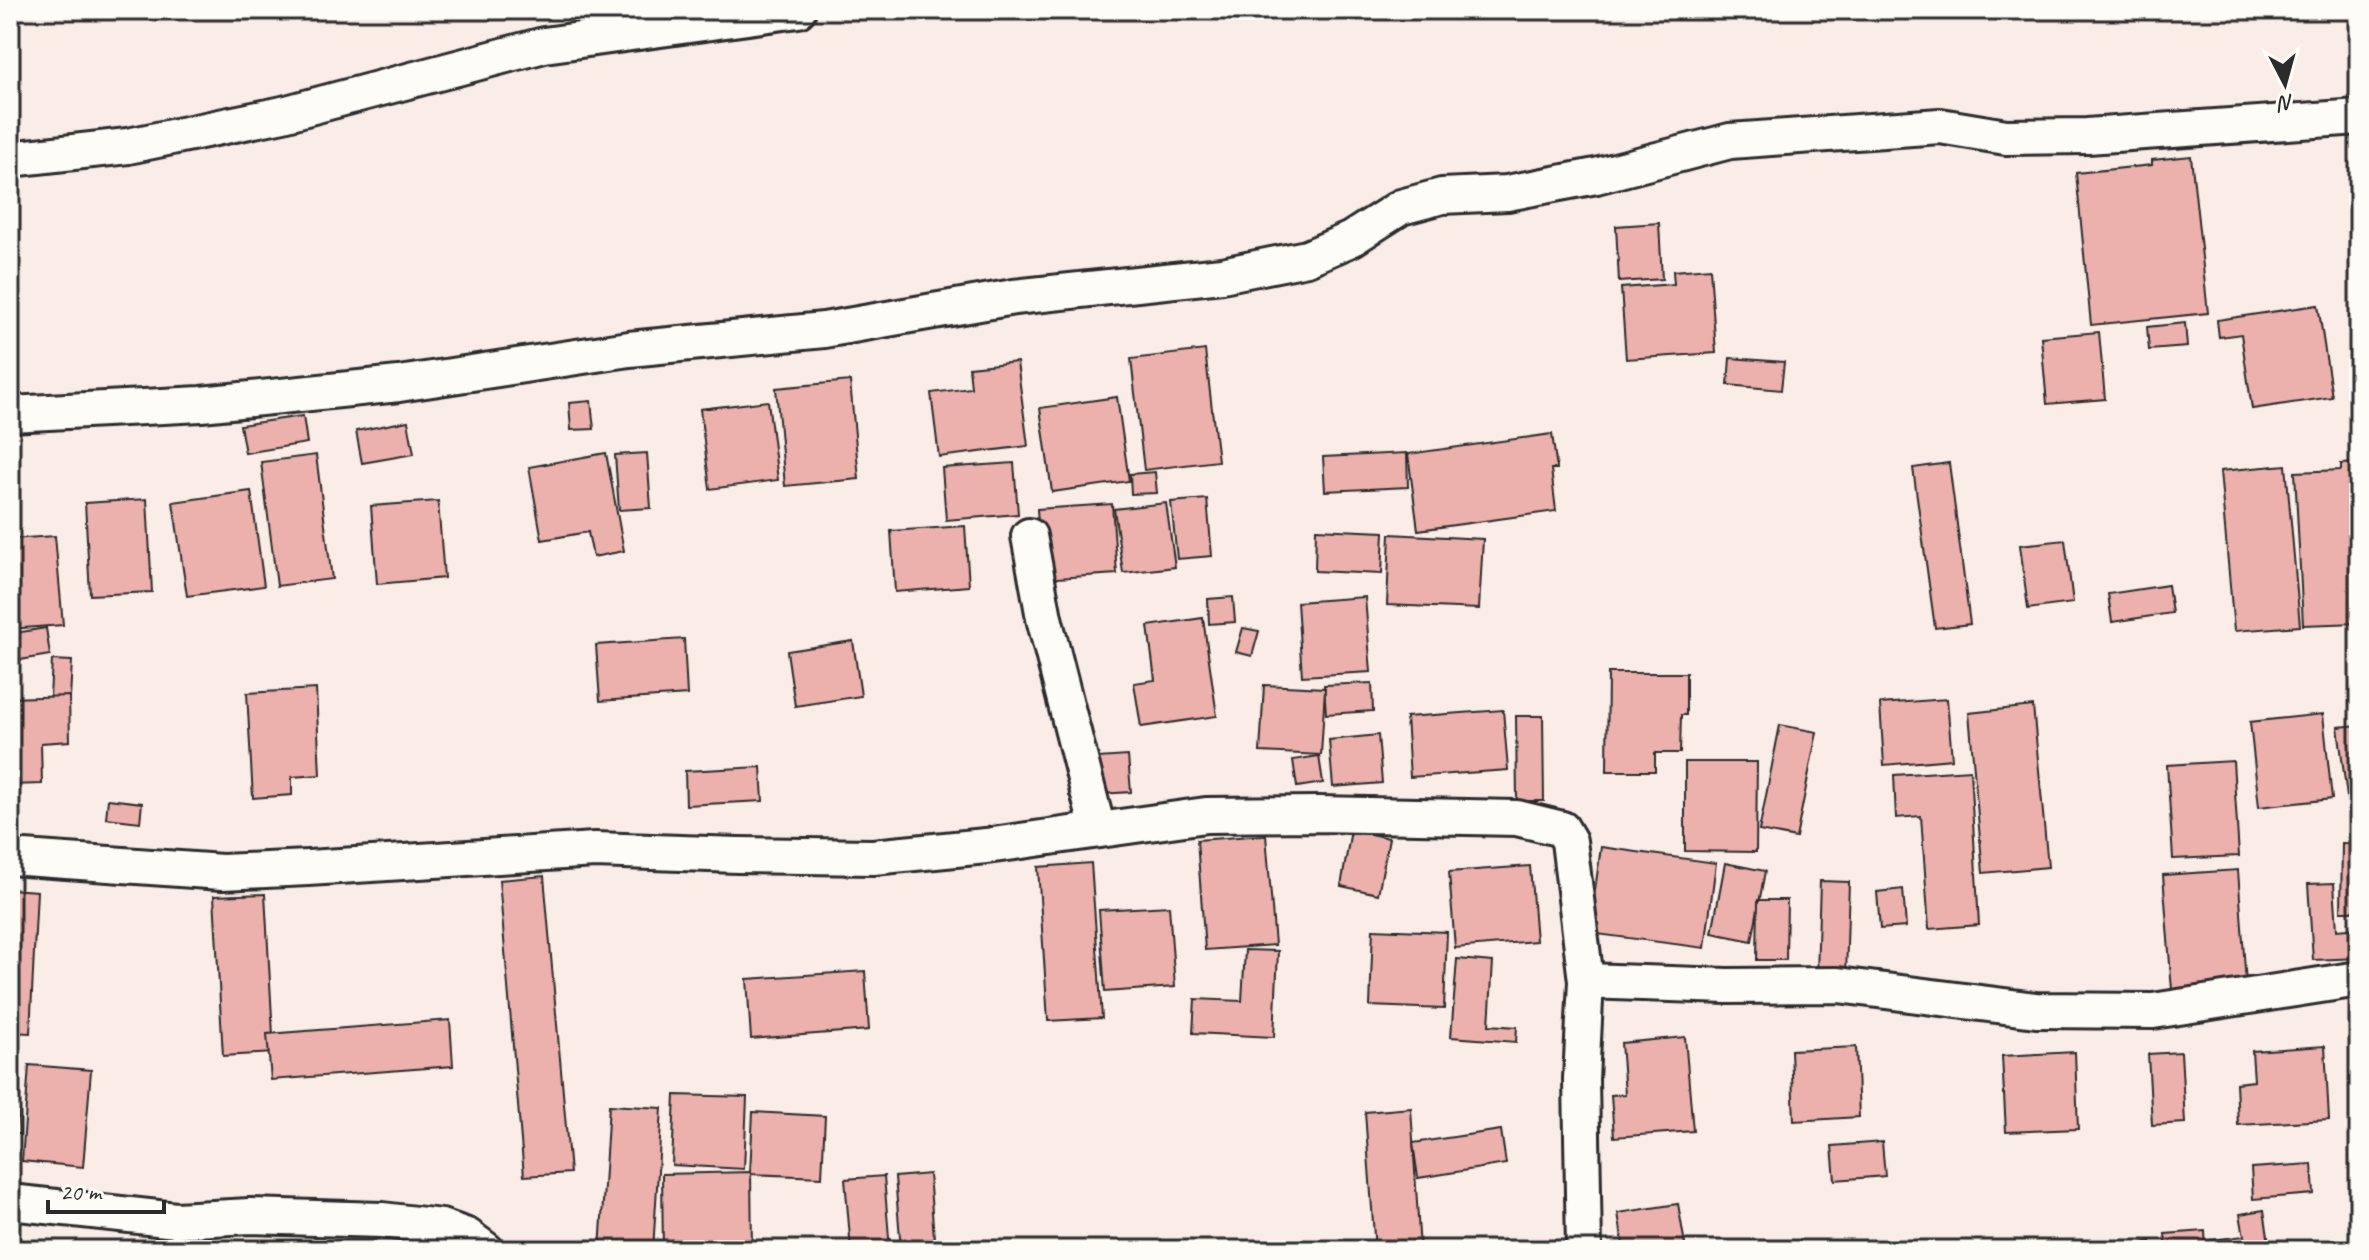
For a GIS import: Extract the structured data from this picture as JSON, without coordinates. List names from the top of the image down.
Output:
{
  "scale_bar": "20 m",
  "north": "bottom"
}
